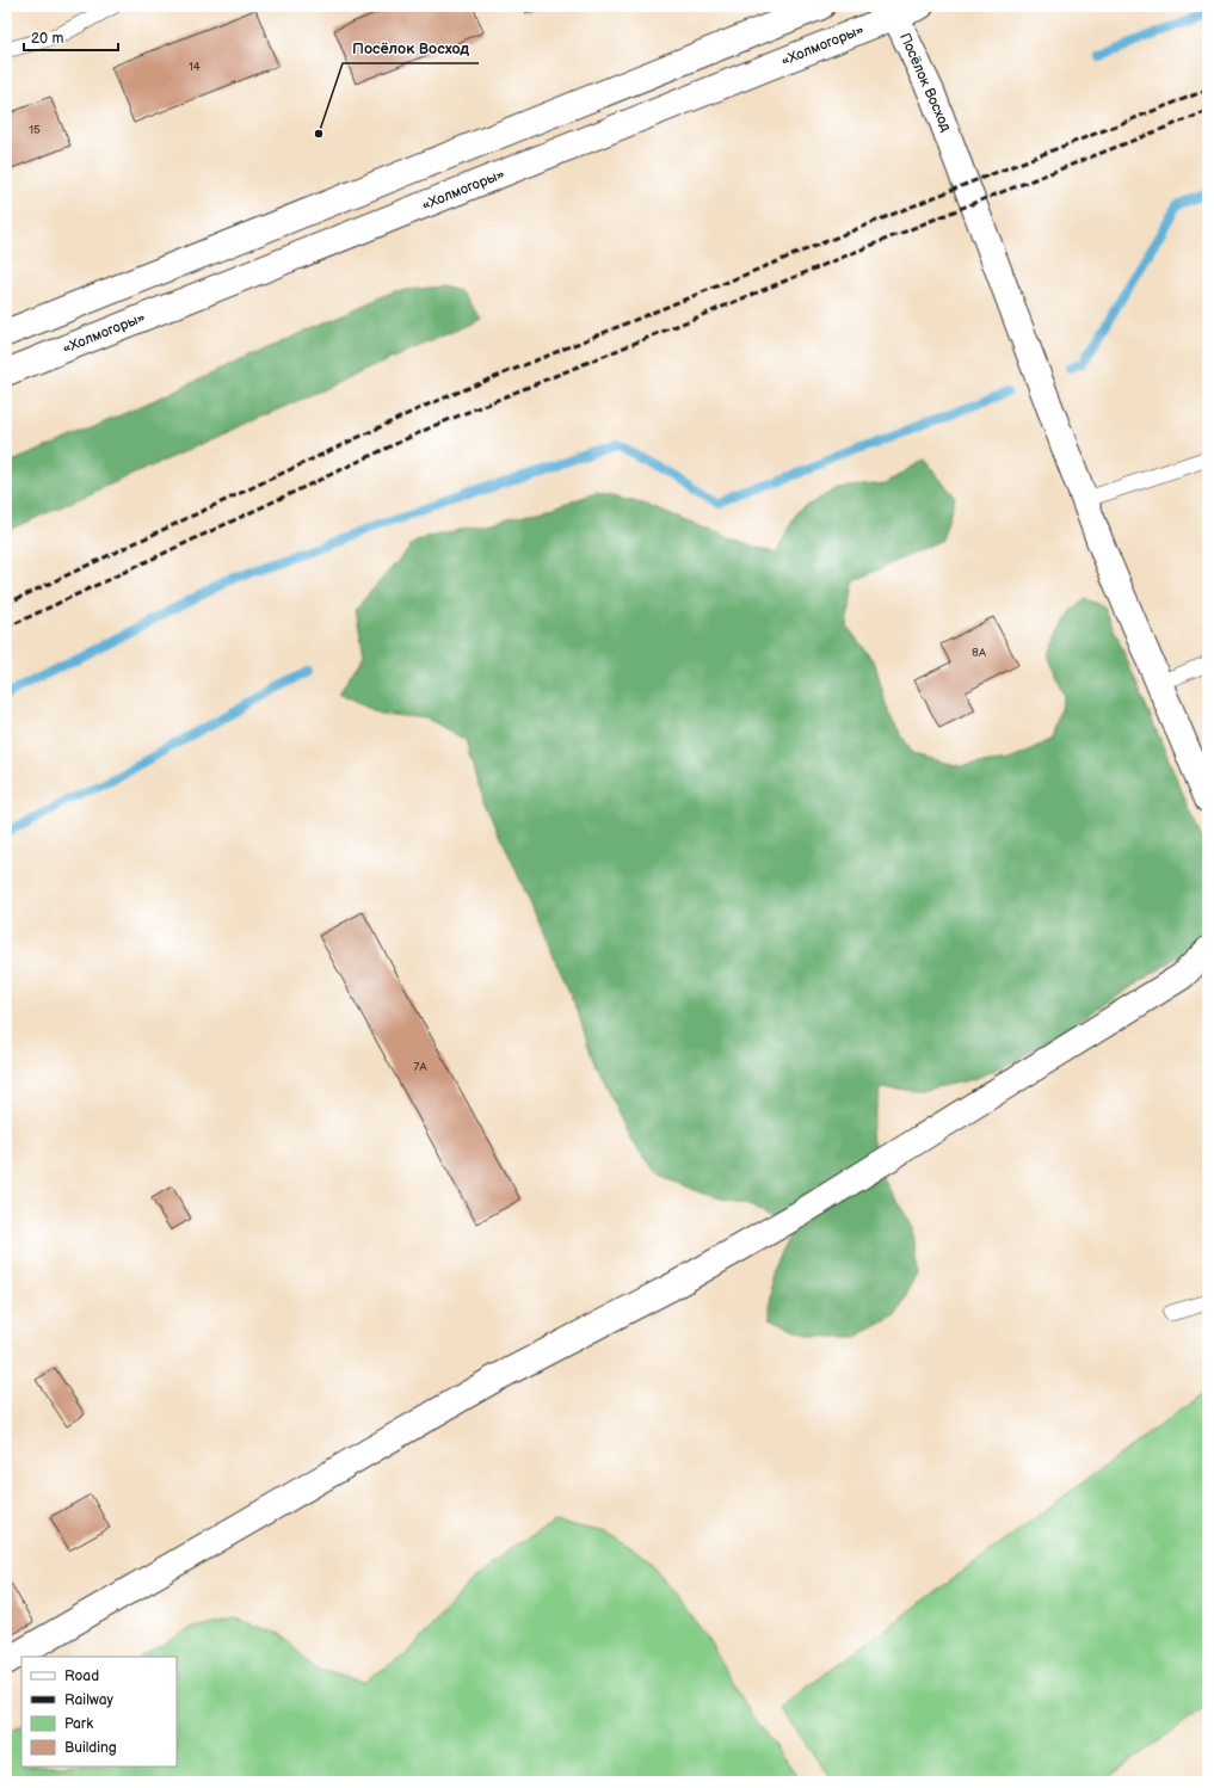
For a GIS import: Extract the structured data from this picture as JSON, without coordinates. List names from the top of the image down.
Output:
{
  "streets": {
    "main road": ["«Холмогоры»", "Посёлок Восход"]
  },
  "crossings": [
    ["«Холмогоры»", "Посёлок Восход"]
  ],
  "places": ["Посёлок Восход"],
  "house_numbers": [
    "14",
    "15",
    "8А",
    "7А"
  ],
  "legend": [
    "Road",
    "Railway",
    "Park",
    "Building"
  ],
  "scale_bar": "20 m"
}
